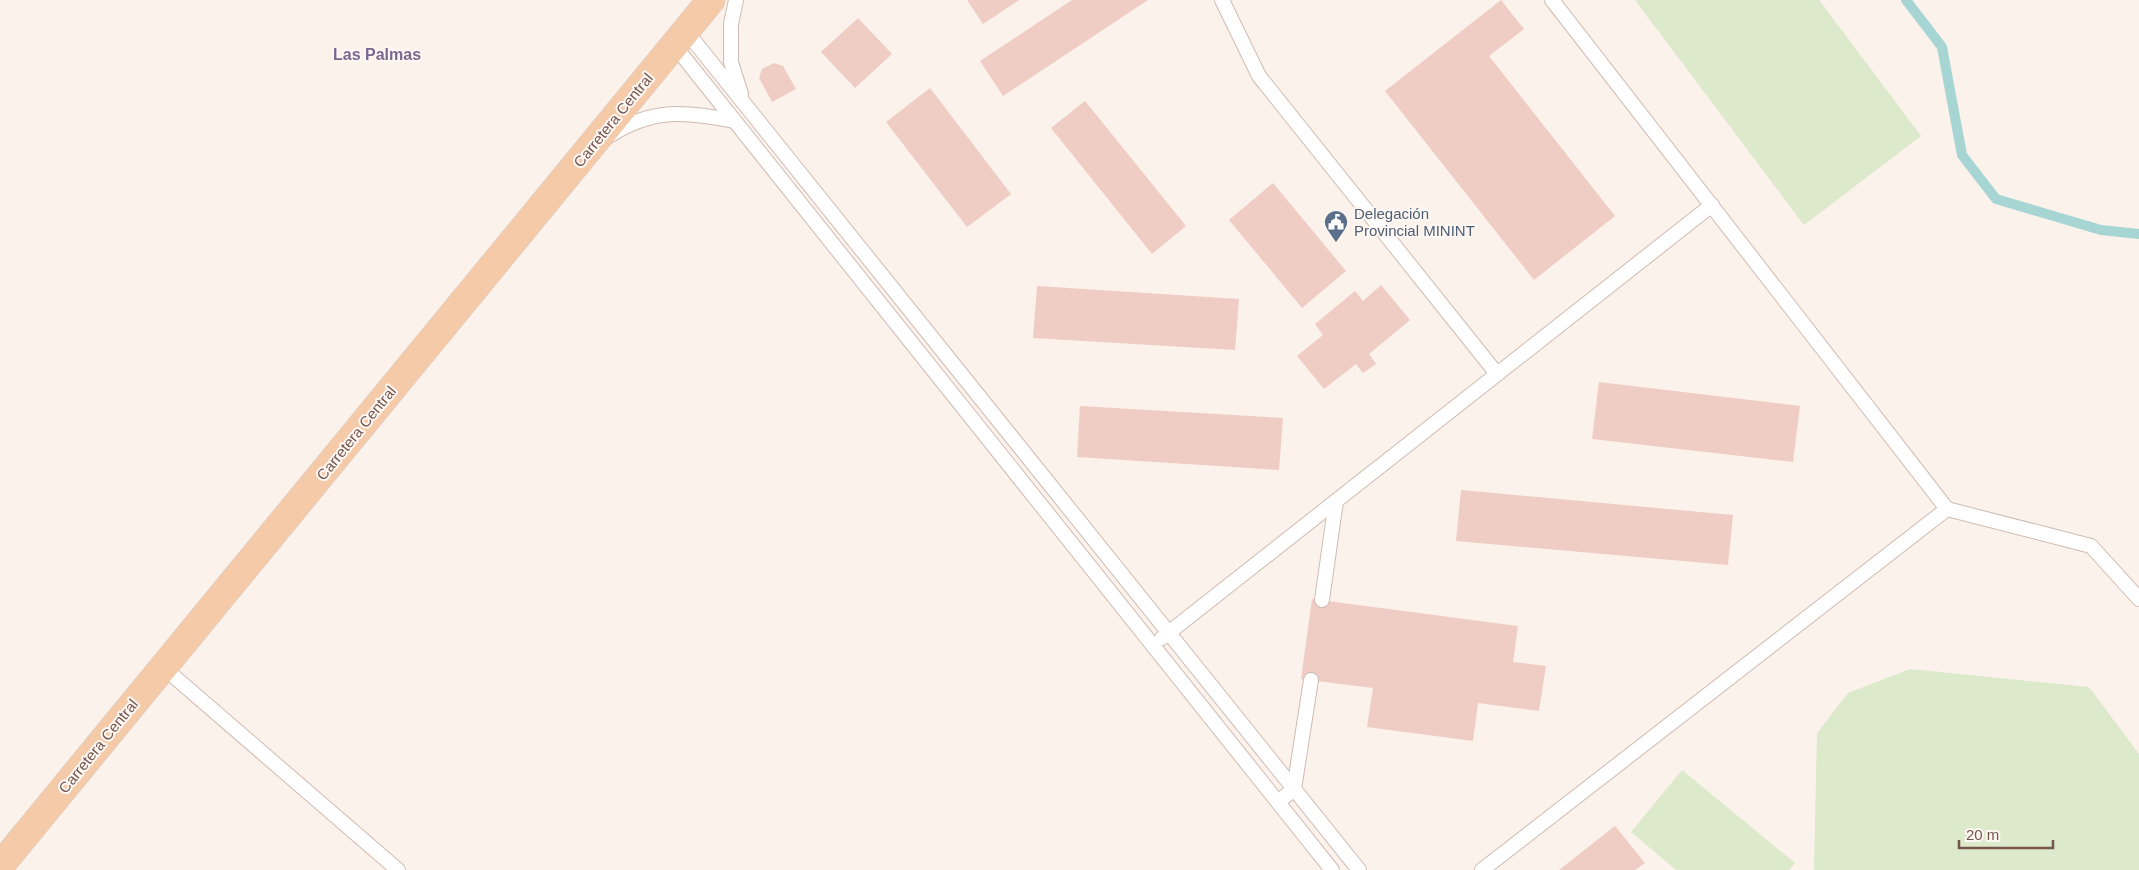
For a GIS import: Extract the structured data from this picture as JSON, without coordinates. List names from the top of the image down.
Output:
{
  "streets": {
    "main road": ["Carretera Central"]
  },
  "districts": ["Las Palmas"],
  "places": {
    "public building": ["Delegación Provincial MININT"]
  },
  "scale_bar": "20 m"
}
